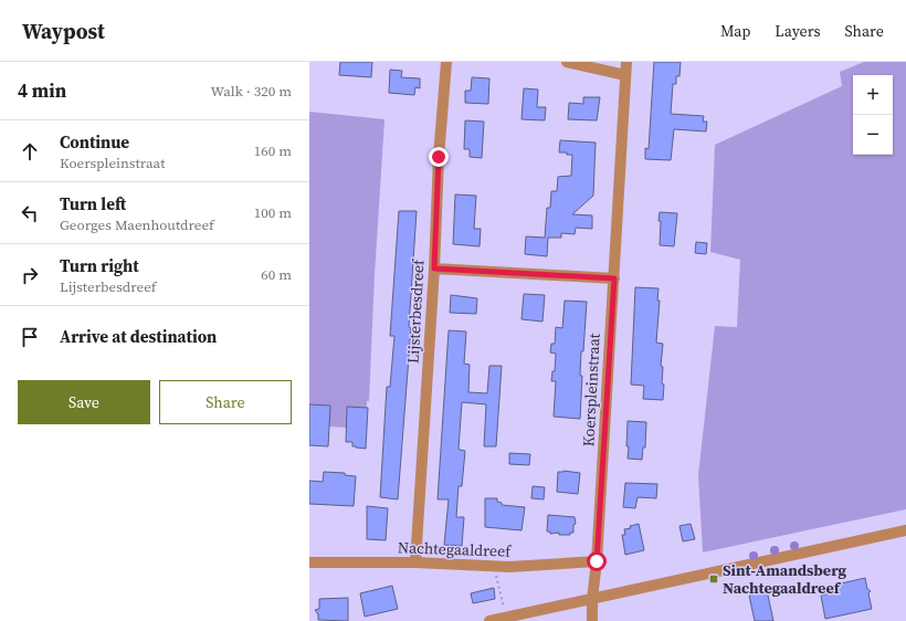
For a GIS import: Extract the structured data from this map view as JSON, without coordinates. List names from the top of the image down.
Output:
{
  "streets": {
    "street": ["Lijsterbesdreef", "Koerspleinstraat", "Nachtegaaldreef"]
  },
  "crossings": [
    ["Lijsterbesdreef", "Nachtegaaldreef"],
    ["Koerspleinstraat", "Nachtegaaldreef"]
  ],
  "places": {
    "transit": ["Sint-Amandsberg Nachtegaaldreef"]
  },
  "page": {
    "header": "Waypost",
    "nav": ["Map", "Layers", "Share"],
    "heading": ["4 min", "Walk · 320 m"],
    "map_buttons": ["+", "−"],
    "list": [
      ["Continue", "Koerspleinstraat", "160 m"],
      ["Turn left", "Georges Maenhoutdreef", "100 m"],
      ["Turn right", "Lijsterbesdreef", "60 m"],
      "Arrive at destination"
    ],
    "buttons": ["Save", "Share"]
  }
}
